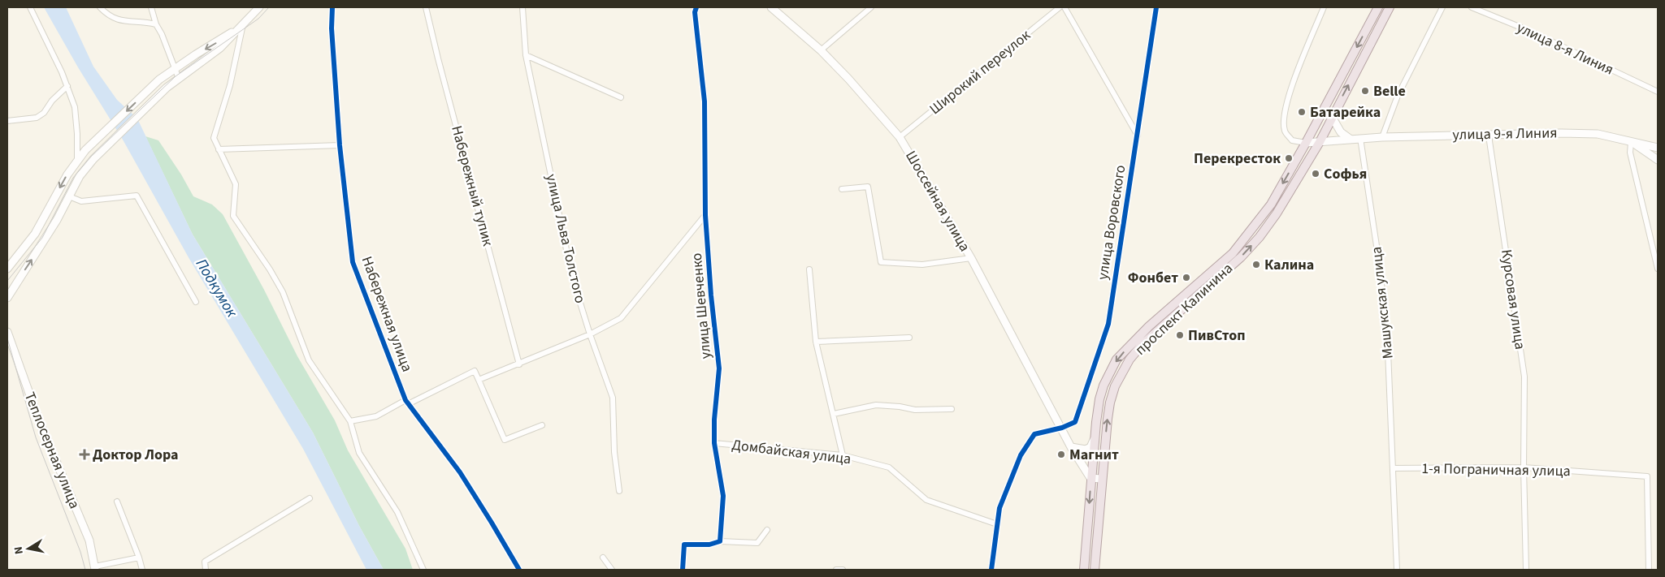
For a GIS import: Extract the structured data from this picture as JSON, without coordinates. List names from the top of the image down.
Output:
{
  "streets": {
    "main road": [
      "улица 9-я Линия",
      "Шоссейная улица",
      "проспект Калинина",
      "Теплосерная улица"
    ],
    "street": [
      "улица 8-я Линия",
      "Широкий переулок",
      "Набережный тупик",
      "улица Воровского",
      "улица Льва Толстого",
      "Курсовая улица",
      "Машукская улица",
      "улица Шевченко",
      "Набережная улица",
      "Домбайская улица",
      "1-я Пограничная улица"
    ]
  },
  "crossings": [
    ["Широкий переулок", "Шоссейная улица"],
    ["улица 9-я Линия", "Курсовая улица"],
    ["улица 9-я Линия", "Машукская улица"],
    ["улица 9-я Линия", "проспект Калинина"],
    ["Шоссейная улица", "улица Воровского"],
    ["Шоссейная улица", "проспект Калинина"],
    ["Курсовая улица", "1-я Пограничная улица"],
    ["Машукская улица", "1-я Пограничная улица"],
    ["улица Шевченко", "Домбайская улица"]
  ],
  "water": ["Подкумок"],
  "places": {
    "other": [
      "Belle",
      "Батарейка",
      "Перекресток",
      "Софья",
      "Калина",
      "Фонбет",
      "ПивСтоп",
      "Магнит"
    ],
    "health": ["Доктор Лора"]
  },
  "north": "left"
}
